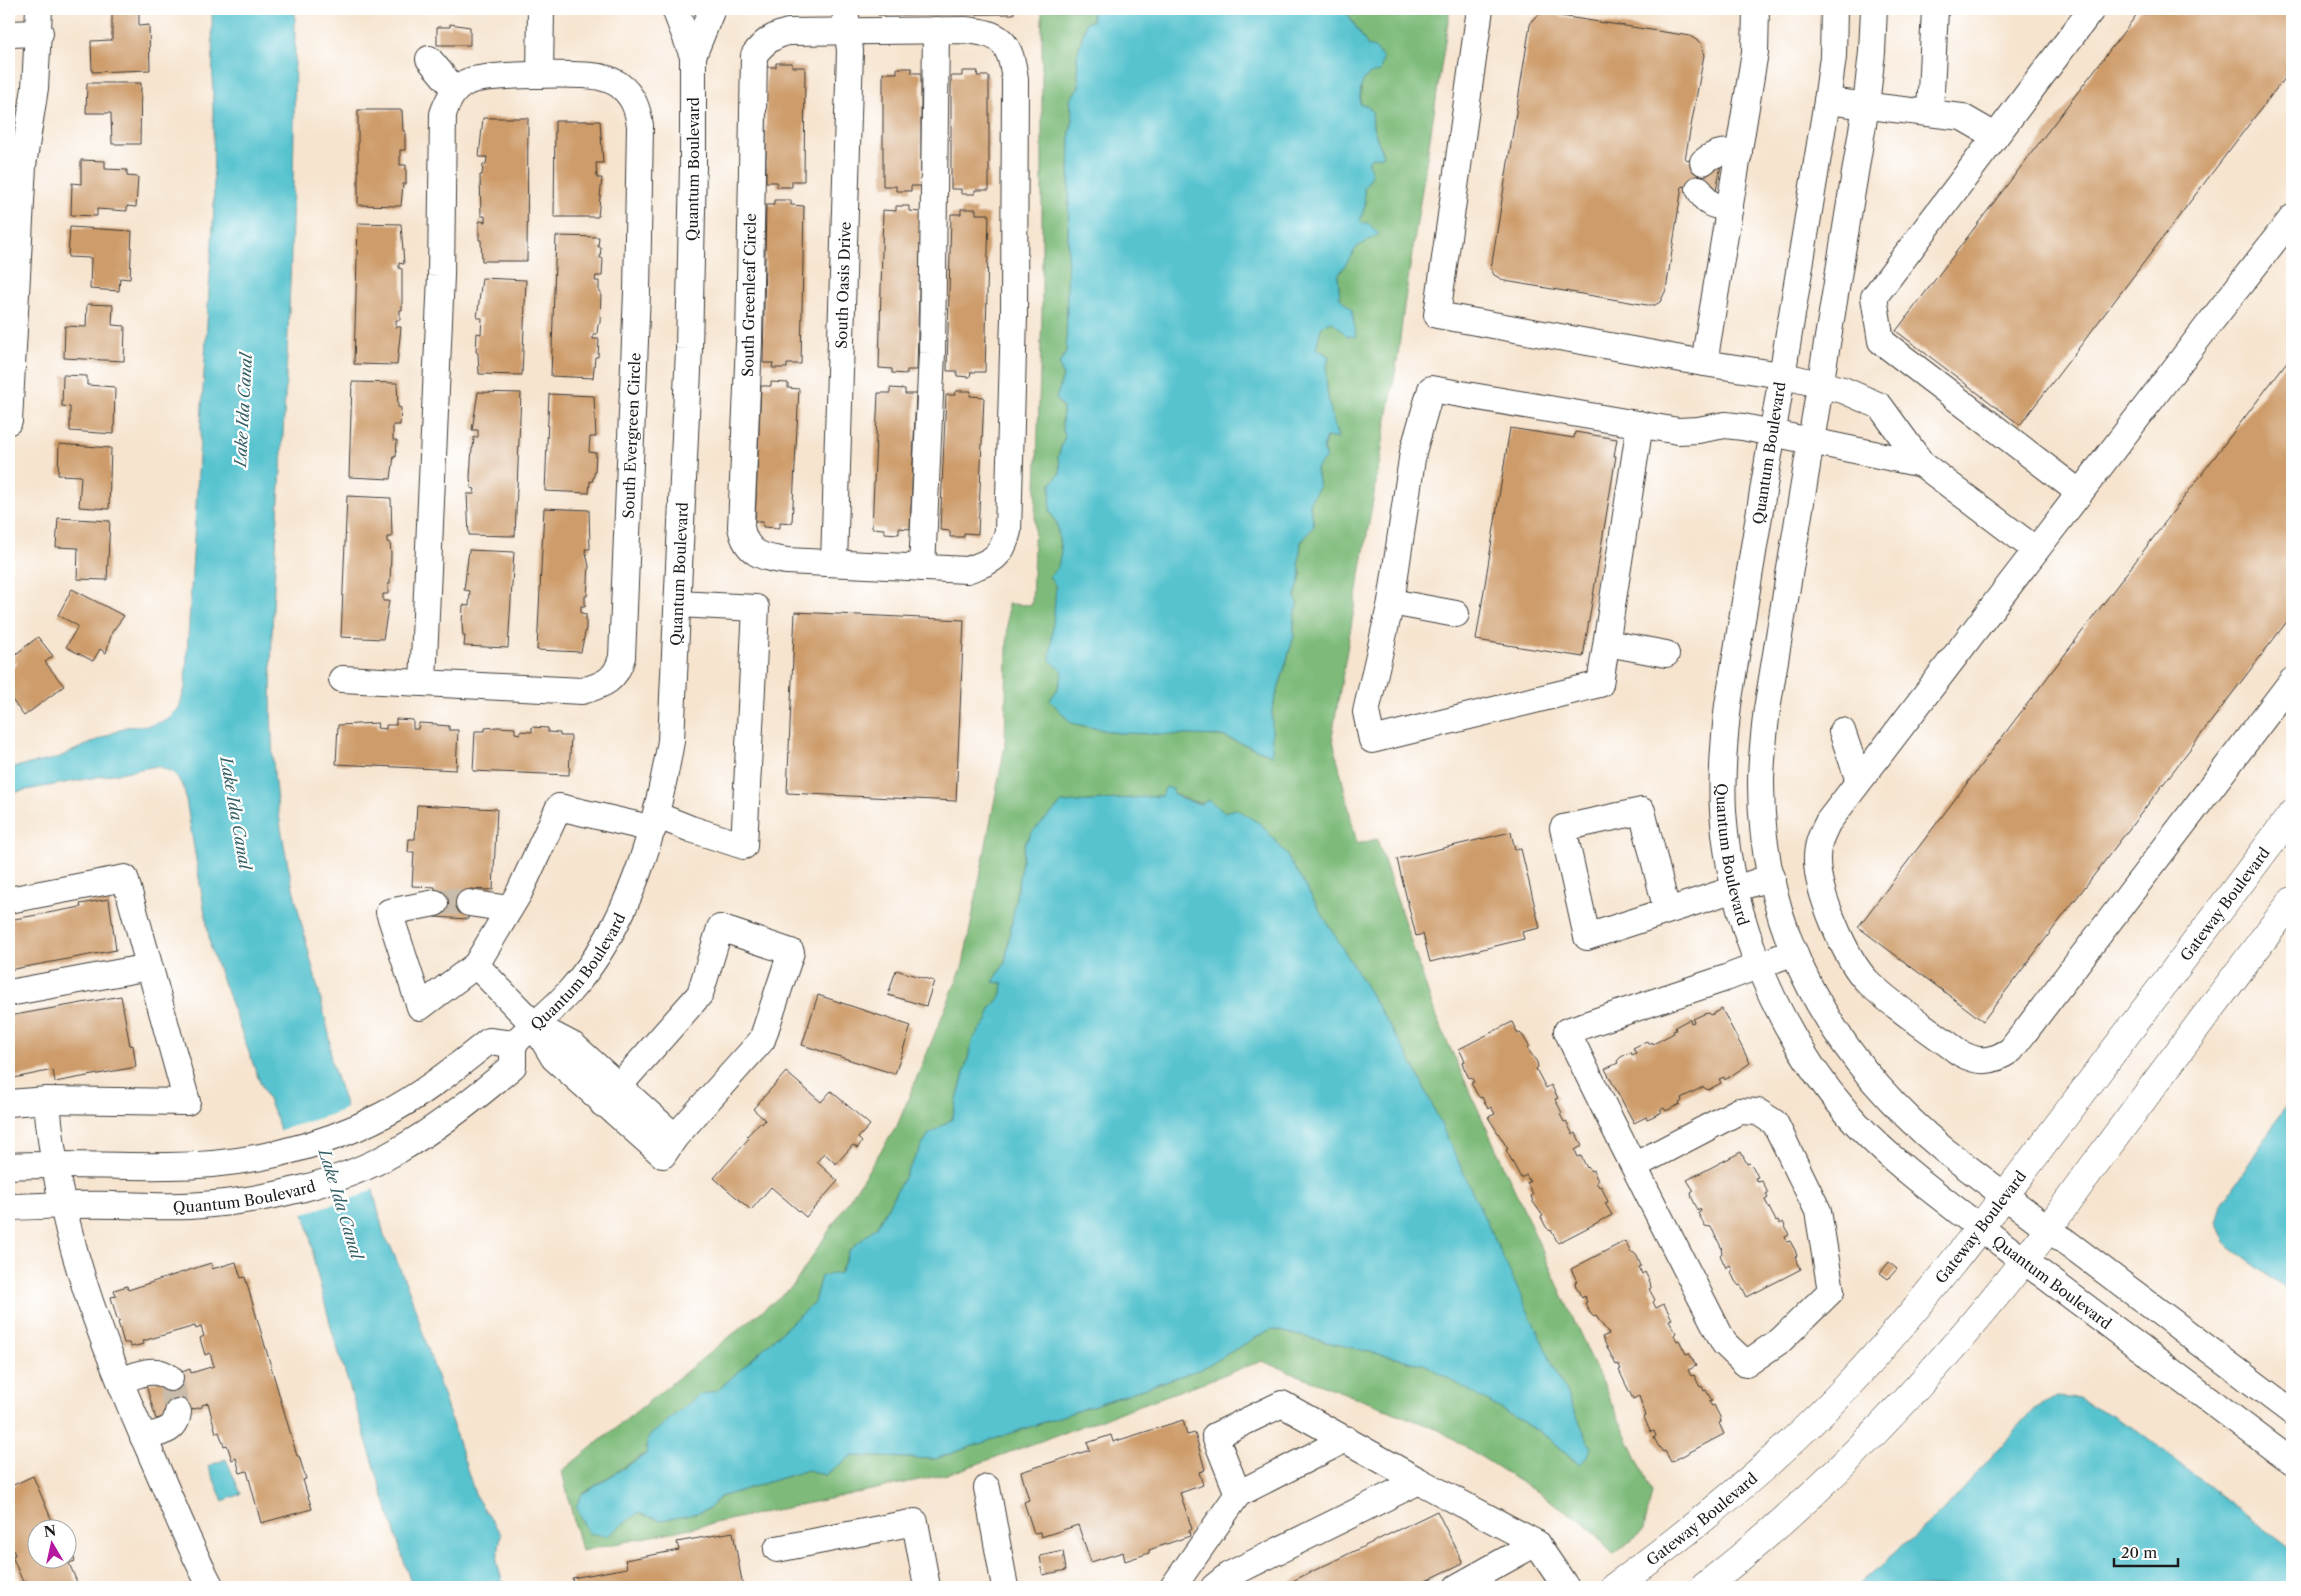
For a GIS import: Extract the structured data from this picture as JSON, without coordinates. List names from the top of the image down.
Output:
{
  "streets": {
    "main road": ["Gateway Boulevard"],
    "street": [
      "Quantum Boulevard",
      "South Oasis Drive",
      "South Greenleaf Circle",
      "South Evergreen Circle"
    ]
  },
  "crossings": [
    ["Quantum Boulevard", "Gateway Boulevard"],
    ["South Oasis Drive", "South Greenleaf Circle"]
  ],
  "water": ["Lake Ida Canal"],
  "scale_bar": "20 m",
  "north": "top"
}
